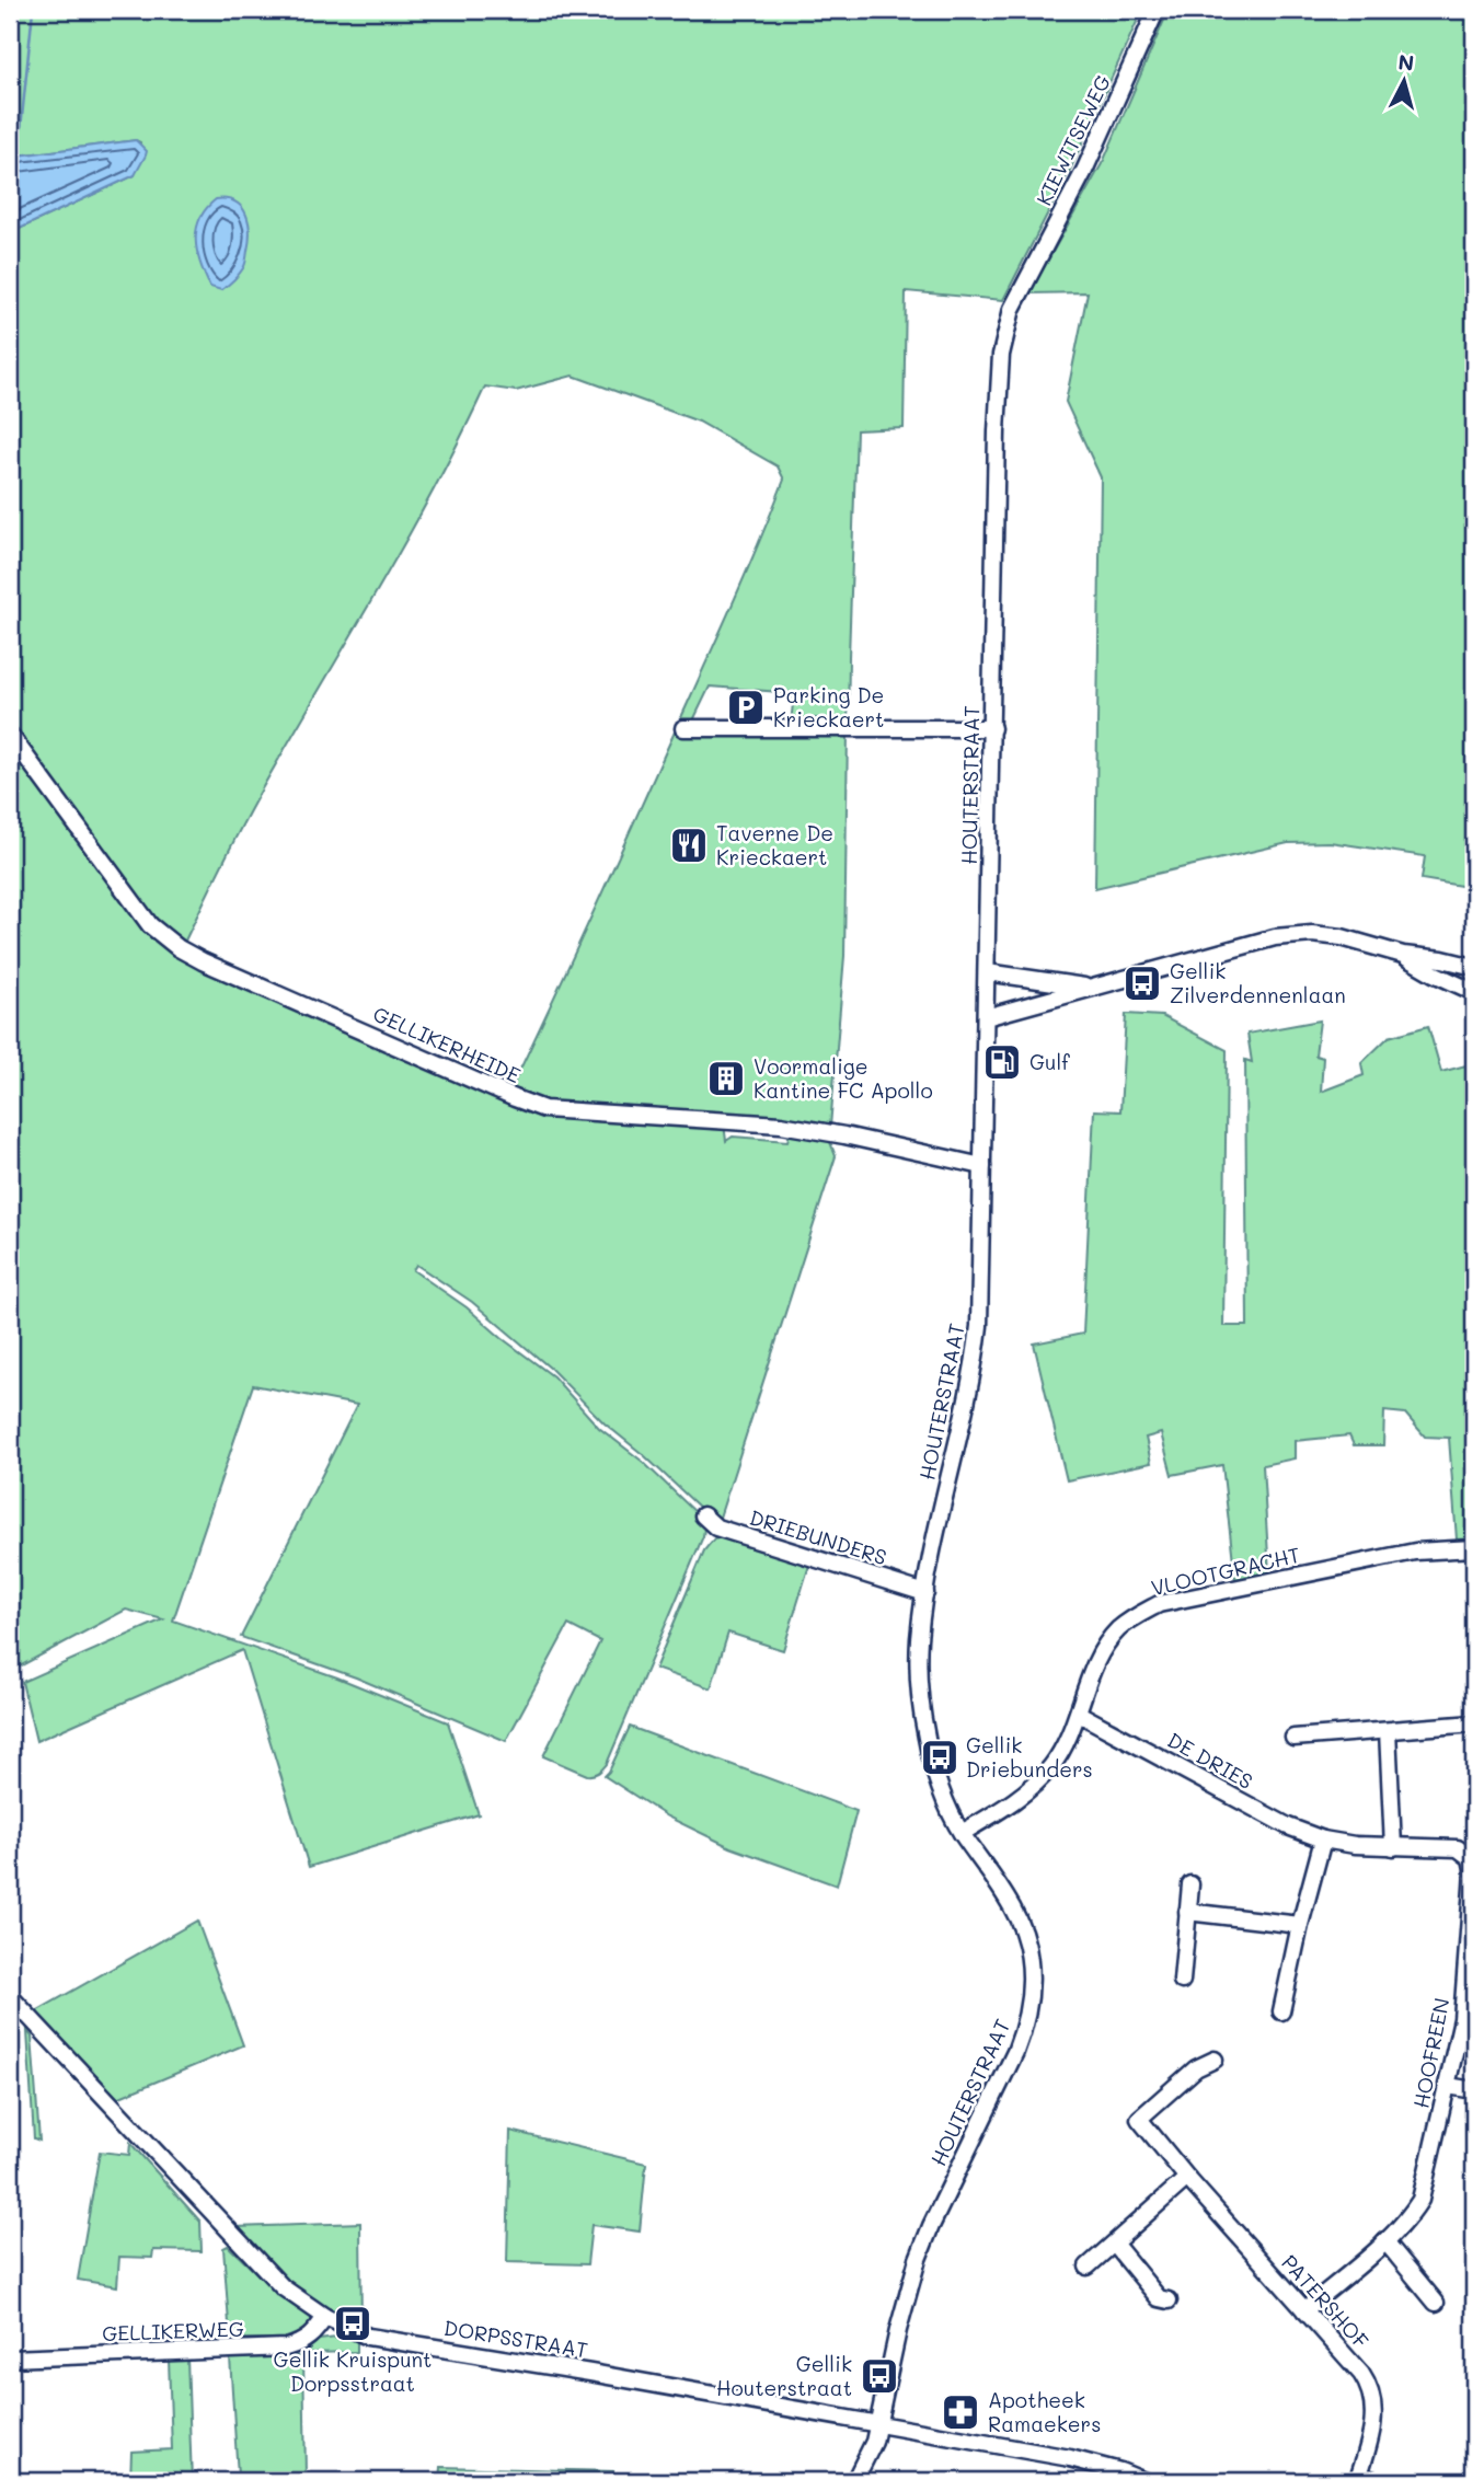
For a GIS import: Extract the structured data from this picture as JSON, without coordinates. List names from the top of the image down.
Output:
{
  "streets": {
    "street": [
      "KIEWITSEWEG",
      "HOUTERSTRAAT",
      "GELLIKERHEIDE",
      "DRIEBUNDERS",
      "VLOOTGRACHT",
      "DE DRIES",
      "HOOFREEN",
      "PATERSHOF",
      "GELLIKERWEG",
      "DORPSSTRAAT"
    ]
  },
  "crossings": [
    ["KIEWITSEWEG", "HOUTERSTRAAT"],
    ["HOUTERSTRAAT", "GELLIKERHEIDE"],
    ["HOUTERSTRAAT", "DRIEBUNDERS"],
    ["HOUTERSTRAAT", "VLOOTGRACHT"],
    ["HOUTERSTRAAT", "DORPSSTRAAT"],
    ["VLOOTGRACHT", "DE DRIES"],
    ["DE DRIES", "HOOFREEN"],
    ["HOOFREEN", "PATERSHOF"],
    ["GELLIKERWEG", "DORPSSTRAAT"]
  ],
  "places": {
    "parking": ["Parking De Krieckaert"],
    "restaurant": ["Taverne De Krieckaert"],
    "bus stop": [
      "Gellik Zilverdennenlaan",
      "Gellik Driebunders",
      "Gellik Kruispunt Dorpsstraat",
      "Gellik Houterstraat"
    ],
    "fuel station": ["Gulf"],
    "building": ["Voormalige Kantine FC Apollo"],
    "pharmacy": ["Apotheek Ramaekers"]
  },
  "north": "top"
}
